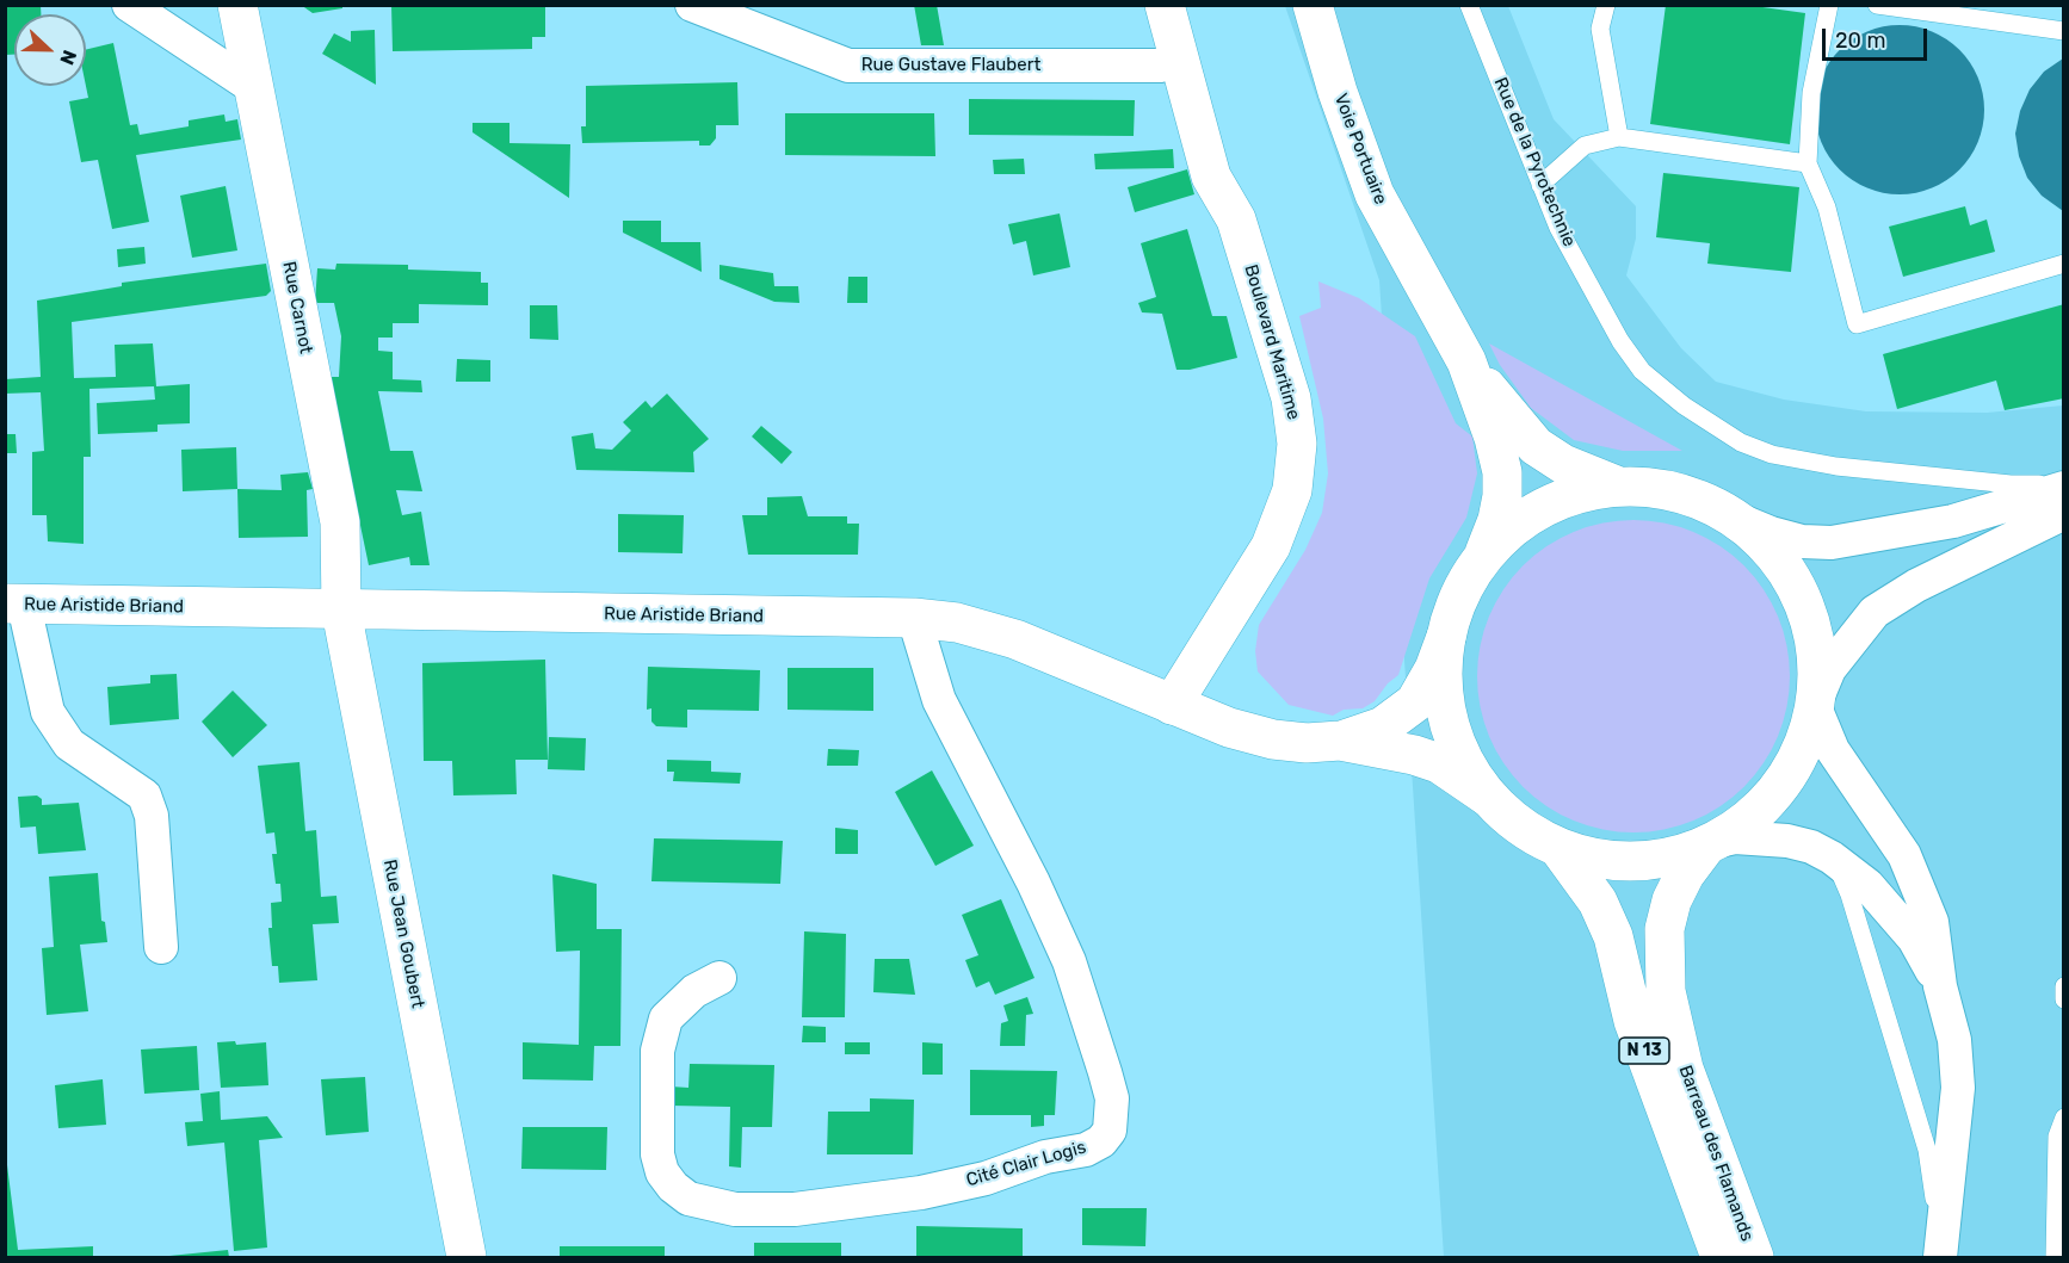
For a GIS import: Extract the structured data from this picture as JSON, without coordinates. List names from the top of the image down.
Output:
{
  "streets": {
    "main road": [
      "Voie Portuaire",
      "Rue Carnot",
      "Boulevard Maritime",
      "Rue Aristide Briand",
      "Rue Jean Goubert",
      "N 13",
      "Barreau des Flamands"
    ],
    "street": ["Rue Gustave Flaubert", "Cité Clair Logis"],
    "lane": ["Rue de la Pyrotechnie"]
  },
  "crossings": [
    ["Rue Gustave Flaubert", "Boulevard Maritime"],
    ["Rue Carnot", "Rue Aristide Briand"],
    ["Rue Carnot", "Rue Jean Goubert"],
    ["Boulevard Maritime", "Rue Aristide Briand"],
    ["Rue Aristide Briand", "Rue Jean Goubert"],
    ["Rue Aristide Briand", "Cité Clair Logis"]
  ],
  "scale_bar": "20 m",
  "north": "right"
}
